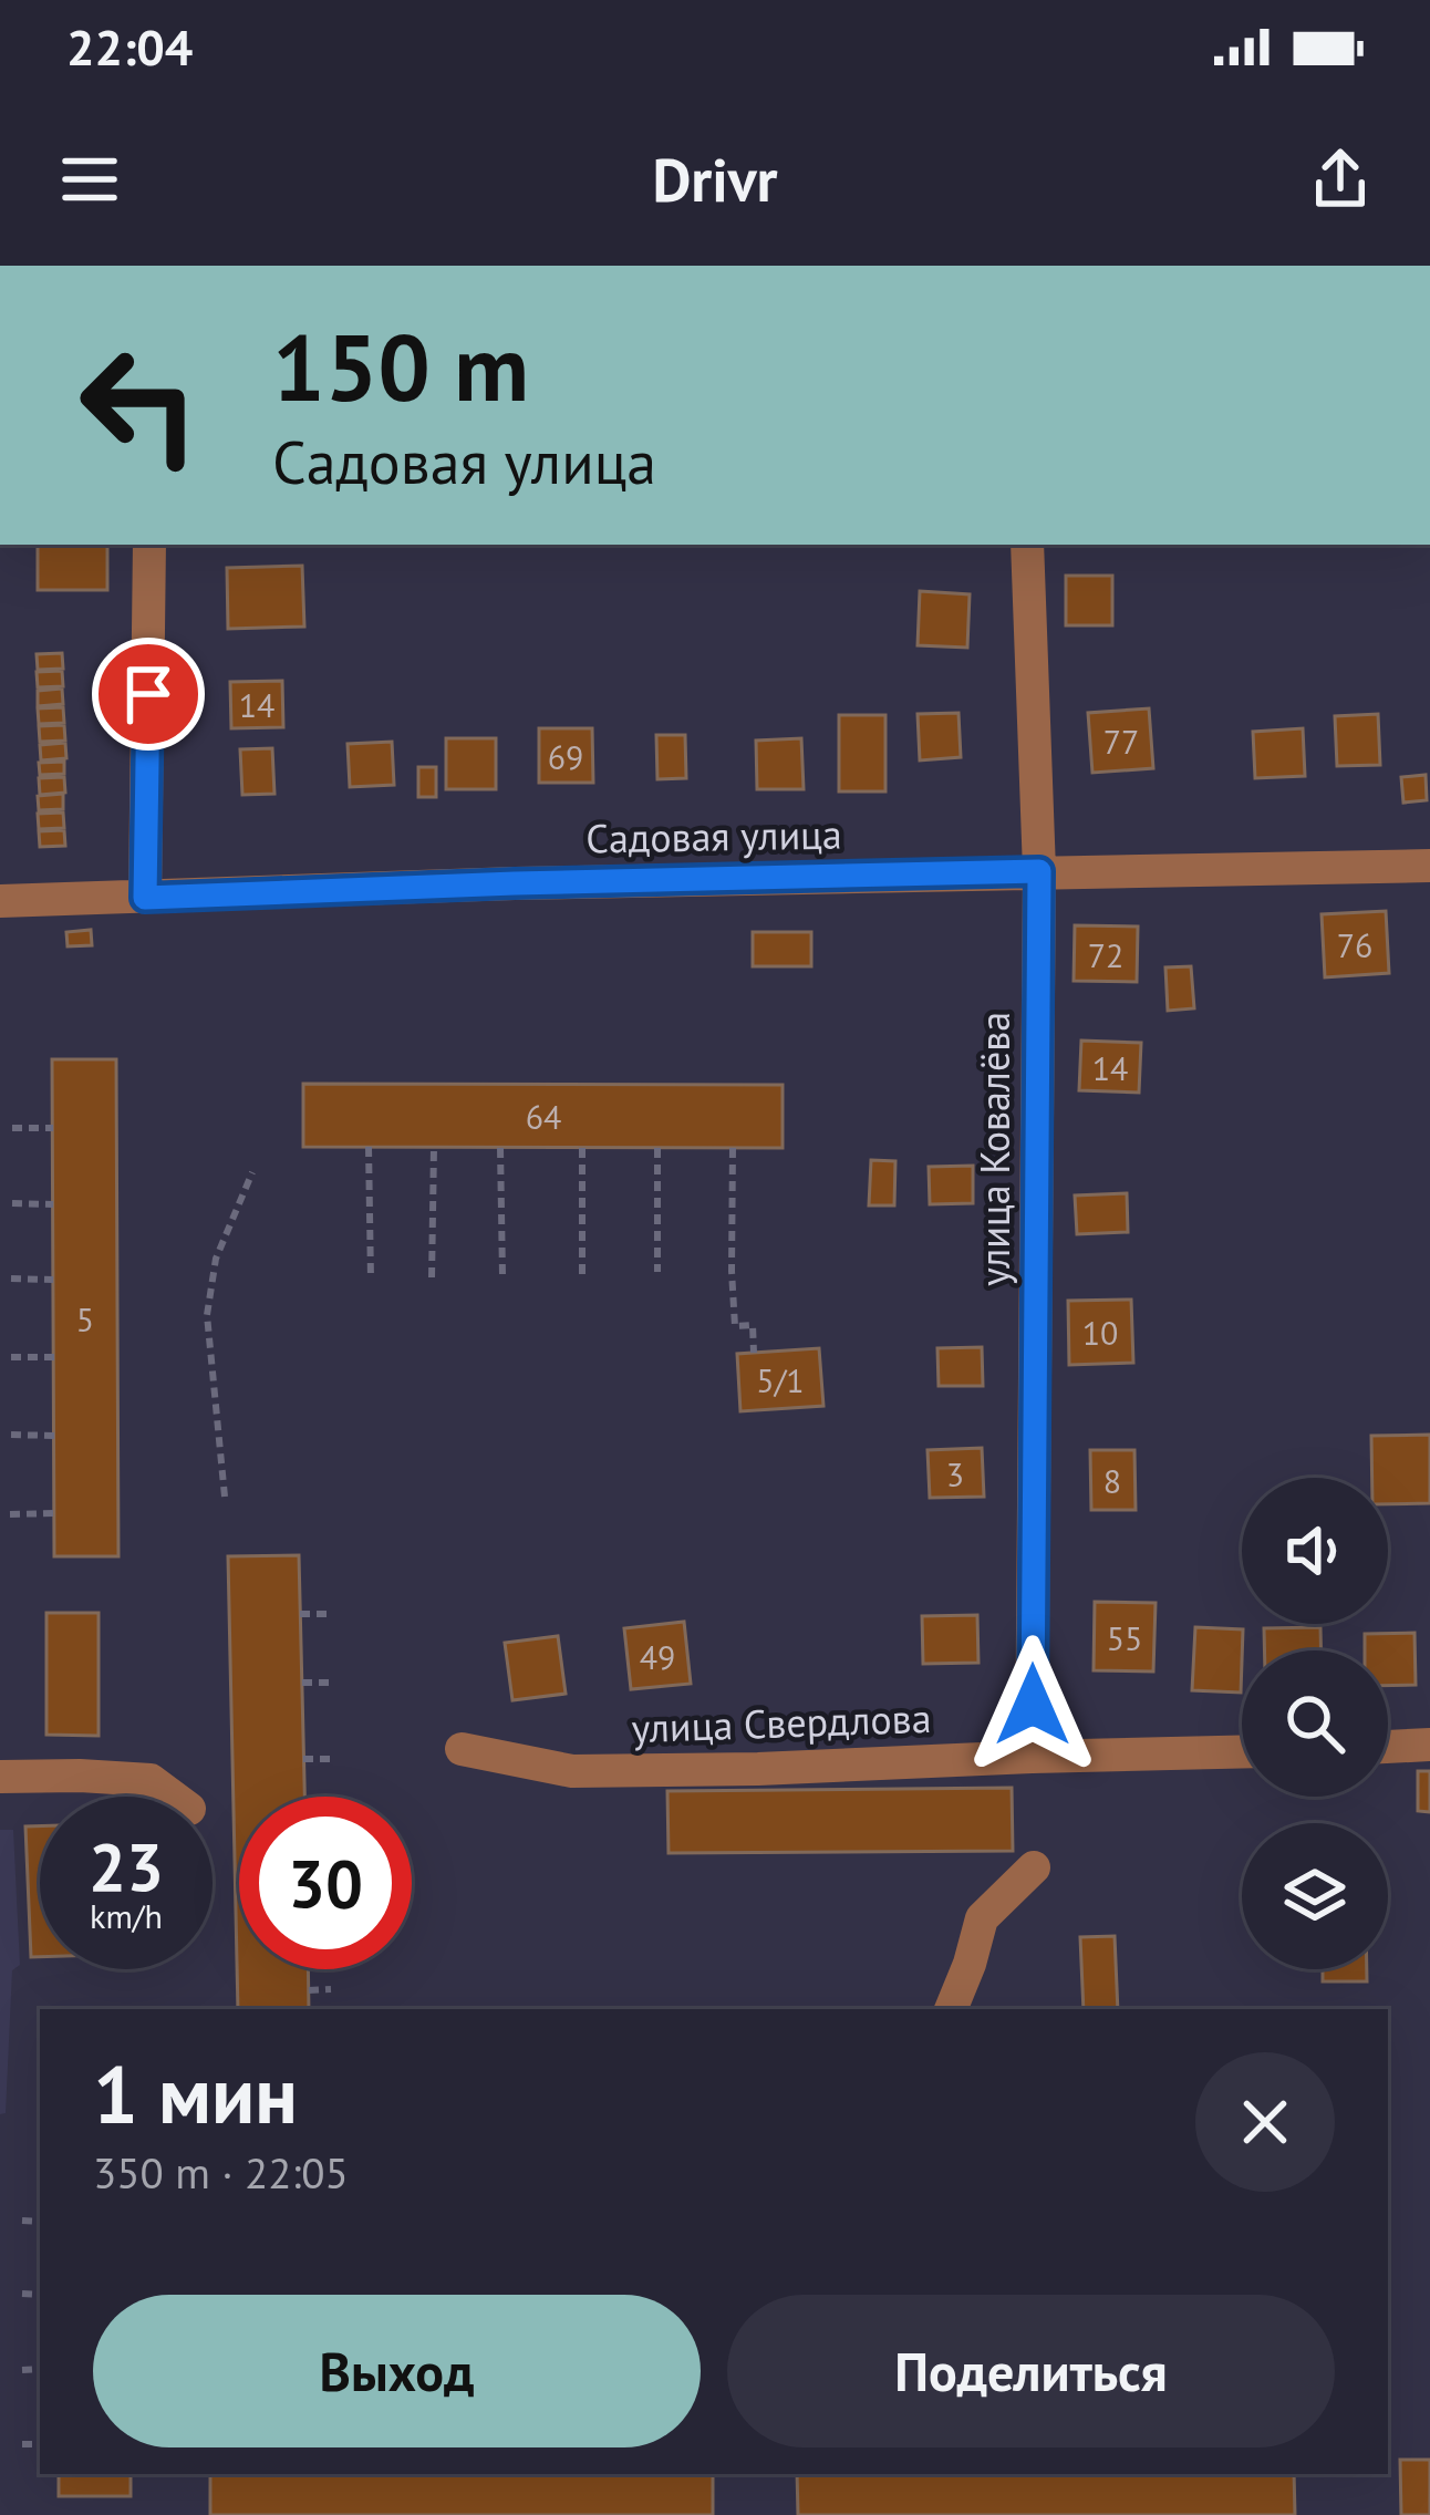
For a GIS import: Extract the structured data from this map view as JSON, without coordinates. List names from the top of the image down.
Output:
{
  "streets": {
    "street": ["Садовая улица", "улица Ковалёва", "улица Свердлова"]
  },
  "crossings": [
    ["Садовая улица", "улица Ковалёва"],
    ["улица Ковалёва", "улица Свердлова"]
  ],
  "house_numbers": [
    "14",
    "77",
    "69",
    "76",
    "72",
    "14",
    "64",
    "5",
    "10",
    "5/1",
    "3",
    "8",
    "55",
    "49"
  ],
  "page": {
    "status": "22:04",
    "header": "Drivr",
    "turn": ["150 m", "Садовая улица"],
    "speed": "23 km/h",
    "limit": "30",
    "heading": ["1 мин", "350 m · 22:05"],
    "buttons": ["Выход", "Поделиться"]
  }
}
